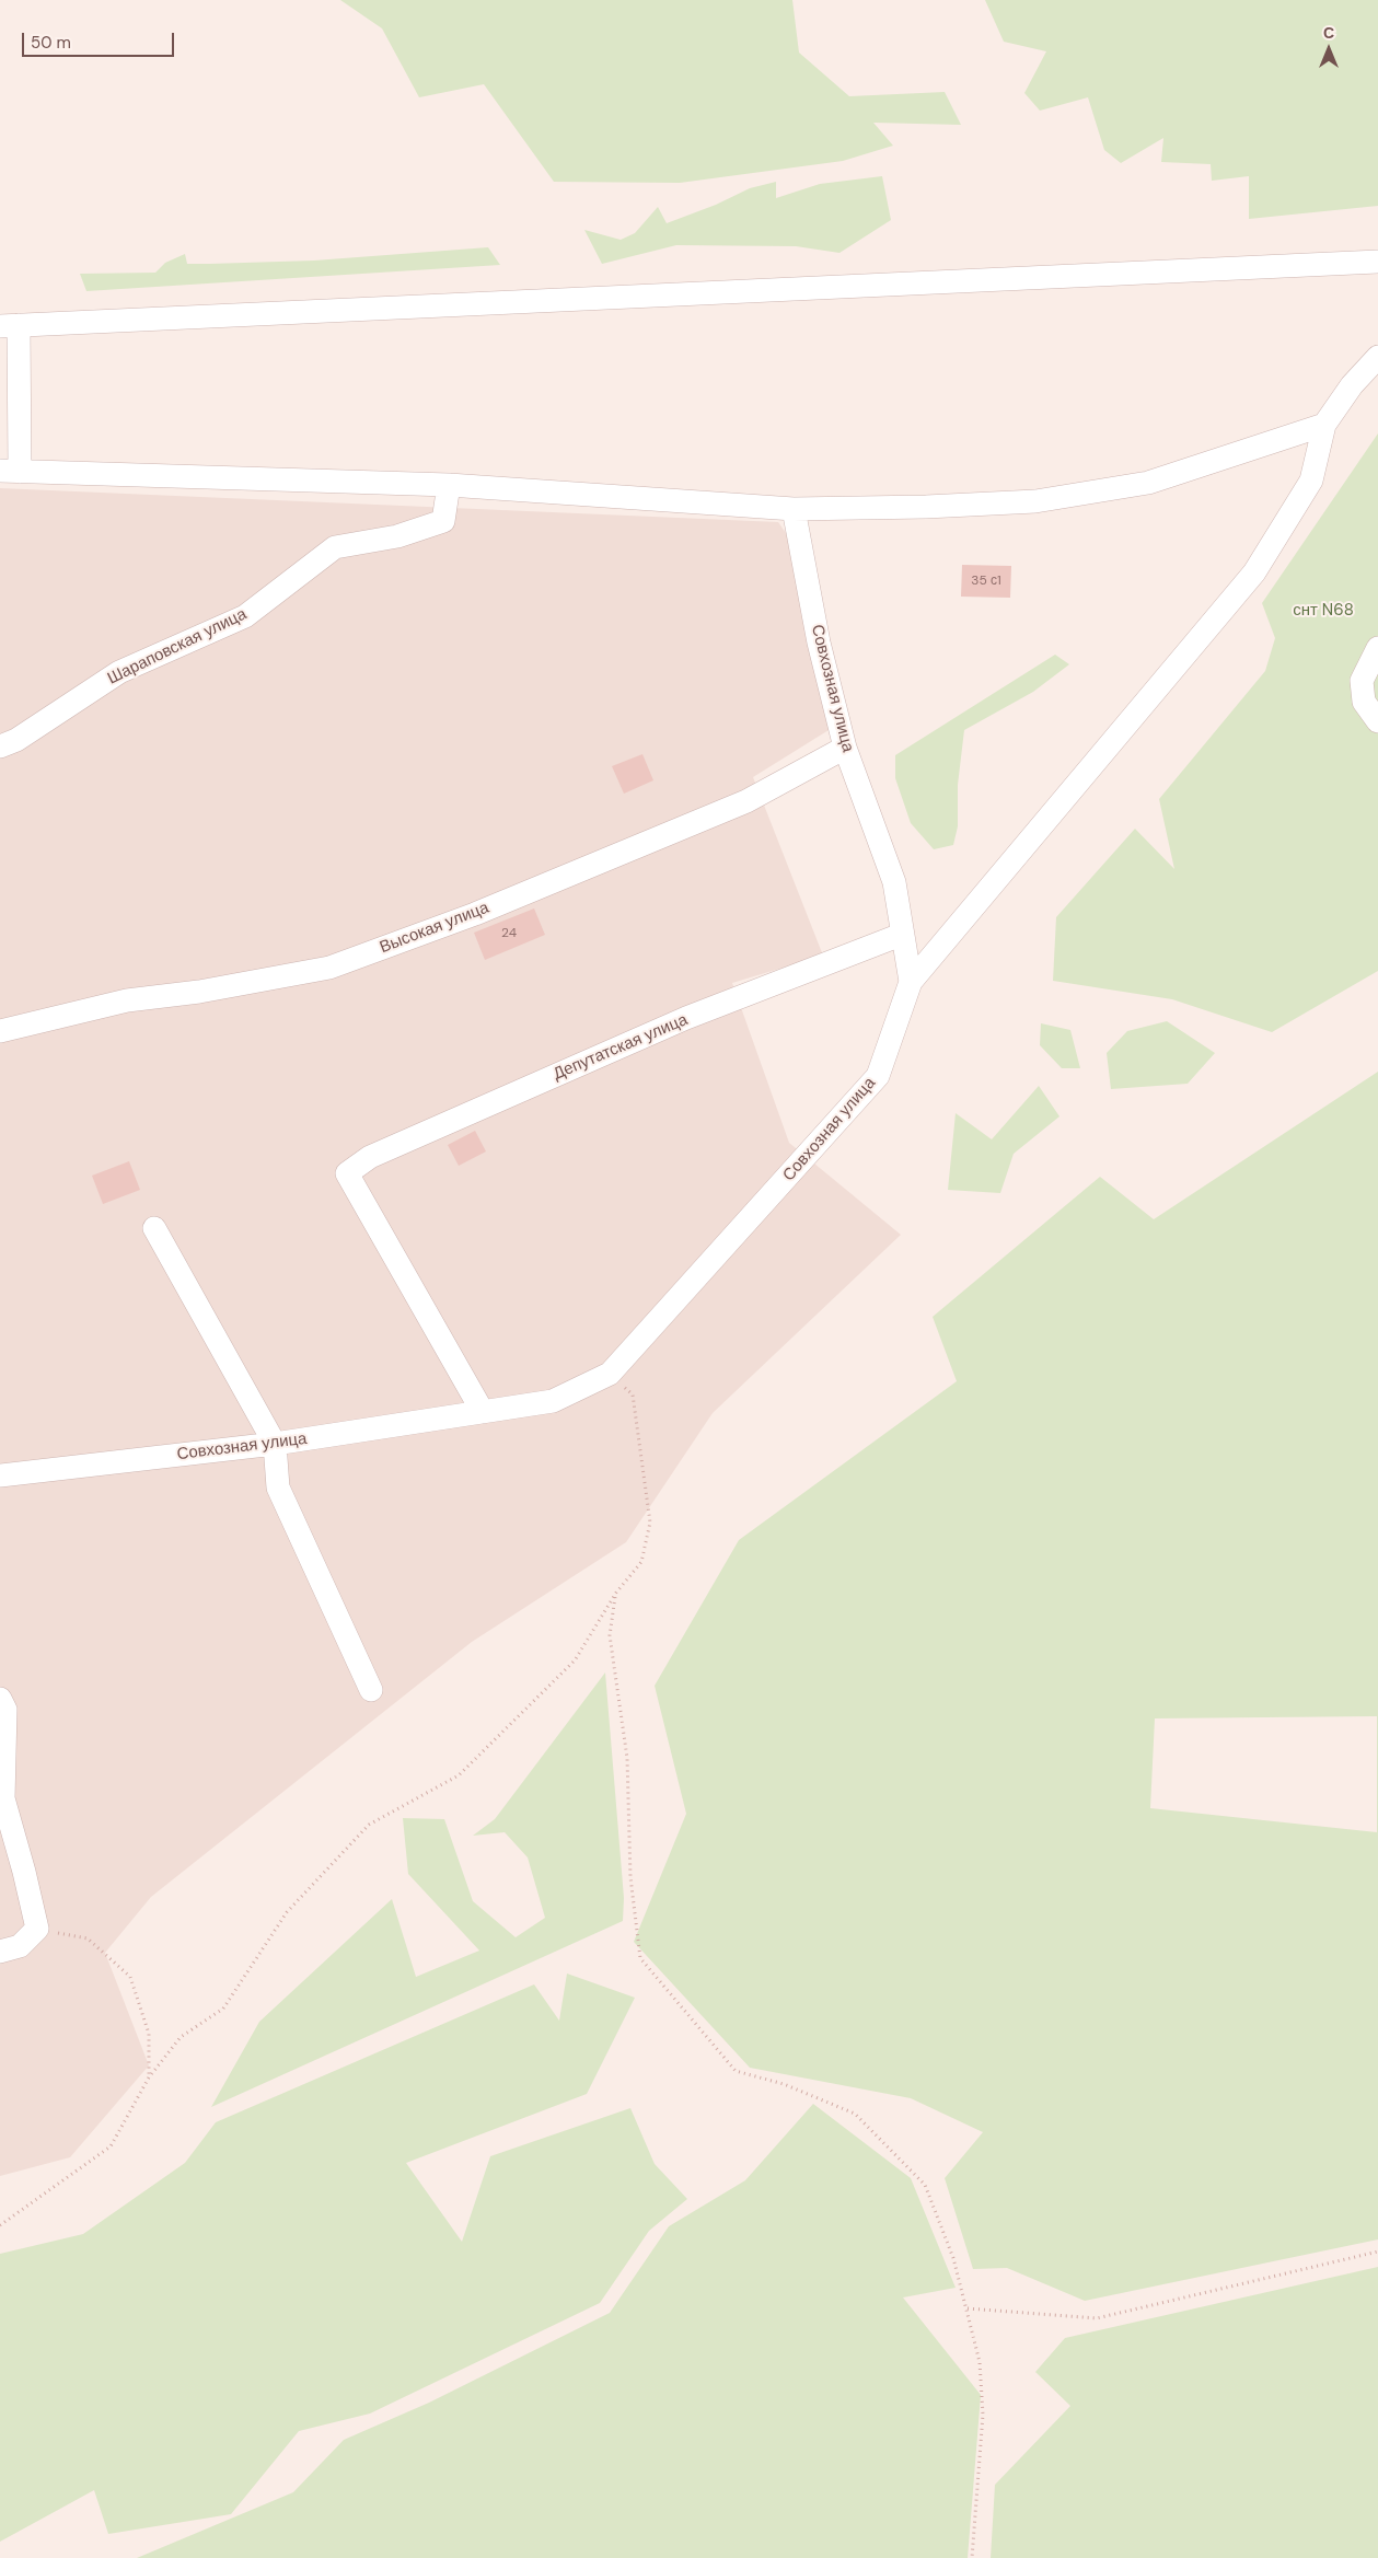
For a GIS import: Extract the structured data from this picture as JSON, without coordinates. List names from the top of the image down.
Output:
{
  "streets": {
    "street": [
      "Шараповская улица",
      "Совхозная улица",
      "Высокая улица",
      "Депутатская улица"
    ]
  },
  "crossings": [
    ["Совхозная улица", "Высокая улица"],
    ["Совхозная улица", "Депутатская улица"]
  ],
  "parks": ["снт N68"],
  "house_numbers": ["35 с1", "24"],
  "scale_bar": "50 m",
  "north": "top"
}
